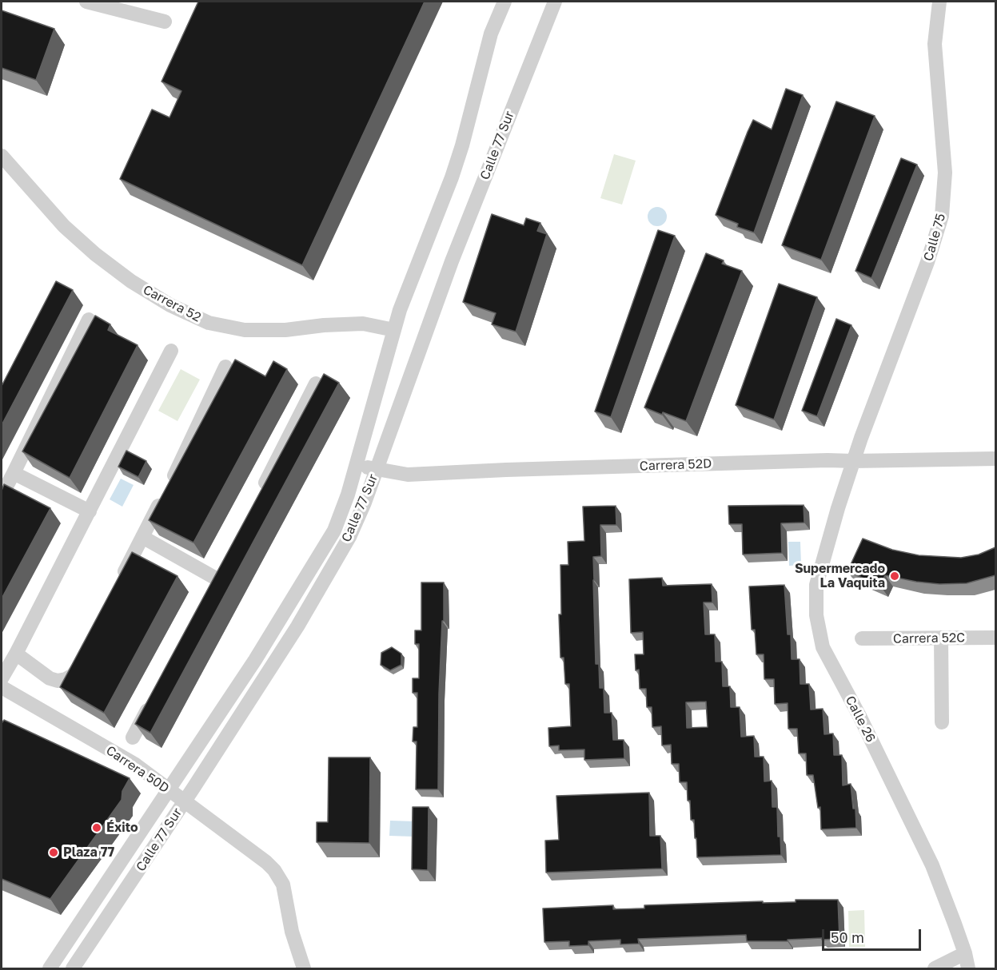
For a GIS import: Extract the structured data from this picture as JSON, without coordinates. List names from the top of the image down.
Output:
{
  "streets": {
    "street": [
      "Calle 77 Sur",
      "Calle 75",
      "Carrera 52",
      "Carrera 52D",
      "Carrera 52C",
      "Calle 26",
      "Carrera 50D"
    ]
  },
  "crossings": [
    ["Calle 77 Sur", "Carrera 52"],
    ["Calle 77 Sur", "Carrera 52D"],
    ["Calle 77 Sur", "Carrera 50D"],
    ["Calle 75", "Carrera 52D"],
    ["Calle 75", "Calle 26"],
    ["Carrera 52D", "Calle 26"]
  ],
  "places": ["Supermercado La Vaquita", "Éxito", "Plaza 77"],
  "scale_bar": "50 m"
}
